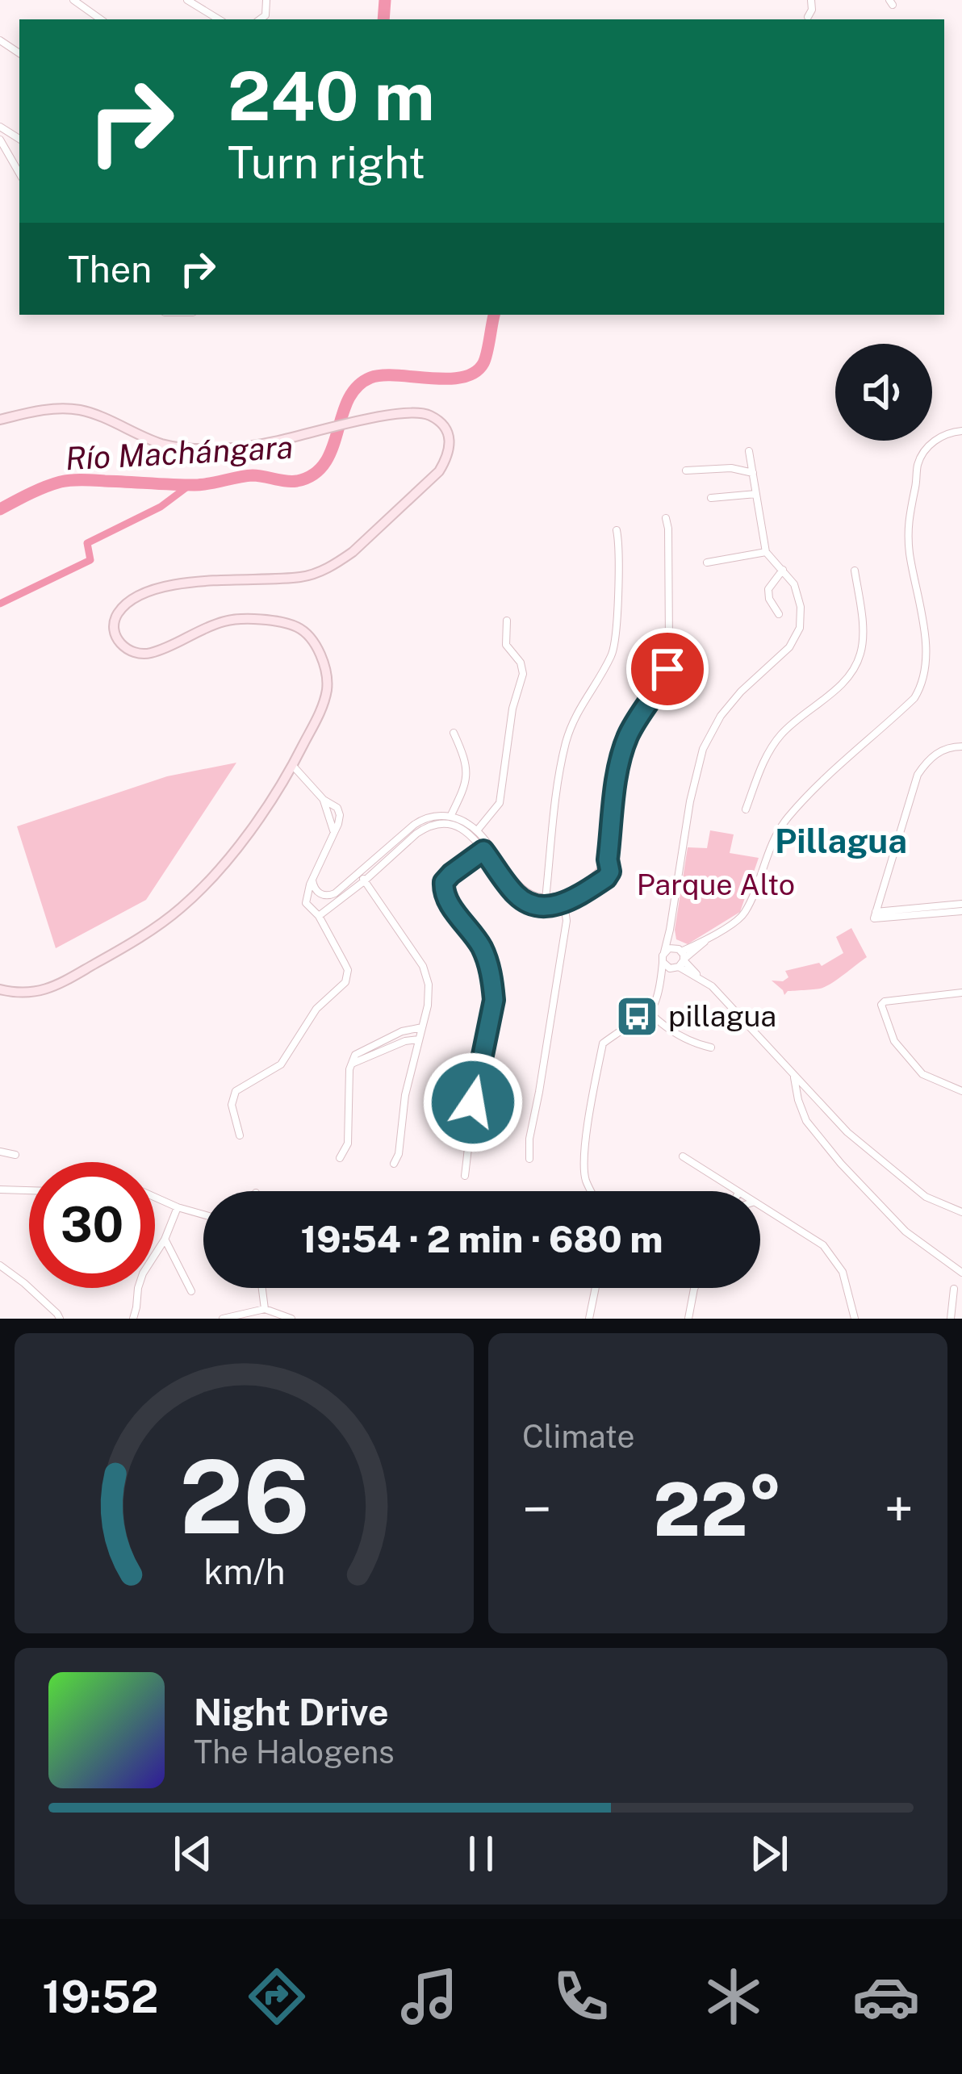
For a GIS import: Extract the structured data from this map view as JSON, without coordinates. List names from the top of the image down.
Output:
{
  "districts": ["Pillagua"],
  "water": ["Río Machángara"],
  "parks": ["Parque Alto"],
  "places": {
    "bus stop": ["pillagua"]
  },
  "page": {
    "turn": ["240 m", "Turn right"],
    "then": "Then",
    "limit": "30",
    "trip": "19:54 · 2 min · 680 m",
    "tile": "Climate",
    "heat": ["−", "22°", "+"],
    "song": ["Night Drive", "The Halogens"],
    "tabs": "19:52",
    "gauge": ["26", "km/h"]
  }
}
